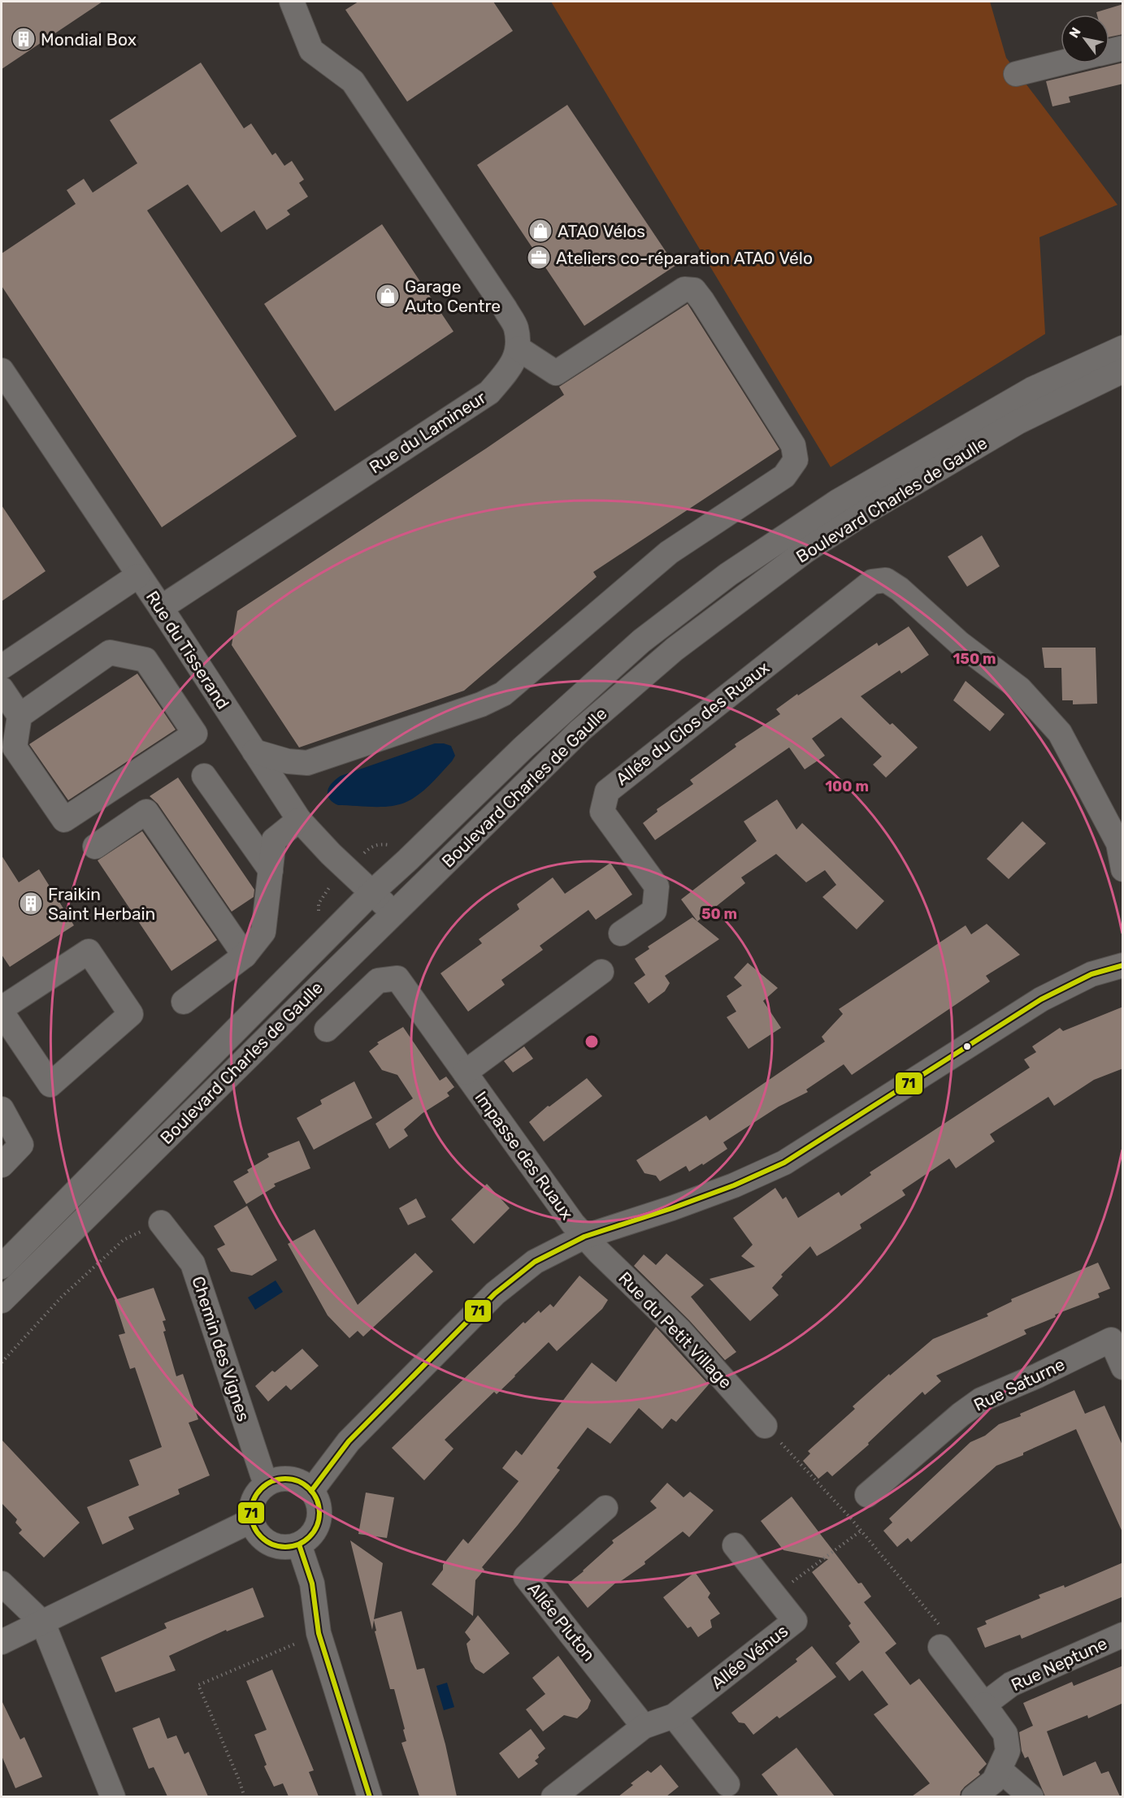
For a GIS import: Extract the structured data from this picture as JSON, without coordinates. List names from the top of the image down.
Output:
{
  "streets": {
    "street": [
      "Rue du Lamineur",
      "Boulevard Charles de Gaulle",
      "Rue du Tisserand",
      "Allée du Clos des Ruaux",
      "Impasse des Ruaux",
      "Rue du Petit Village",
      "Chemin des Vignes",
      "Rue Saturne",
      "Allée Pluton",
      "Allée Vénus",
      "Rue Neptune"
    ]
  },
  "crossings": [
    ["Rue du Lamineur", "Rue du Tisserand"],
    ["Boulevard Charles de Gaulle", "Rue du Tisserand"],
    ["Impasse des Ruaux", "Rue du Petit Village"],
    ["Allée Pluton", "Allée Vénus"]
  ],
  "places": {
    "building": ["Mondial Box", "Fraikin Saint Herbain"],
    "shop": ["ATAO Vélos", "Garage Auto Centre"],
    "office": ["Ateliers co-réparation ATAO Vélo"]
  },
  "lines": ["transit line 71"],
  "north": "top left",
  "rings": ["150 m", "100 m", "50 m"]
}
